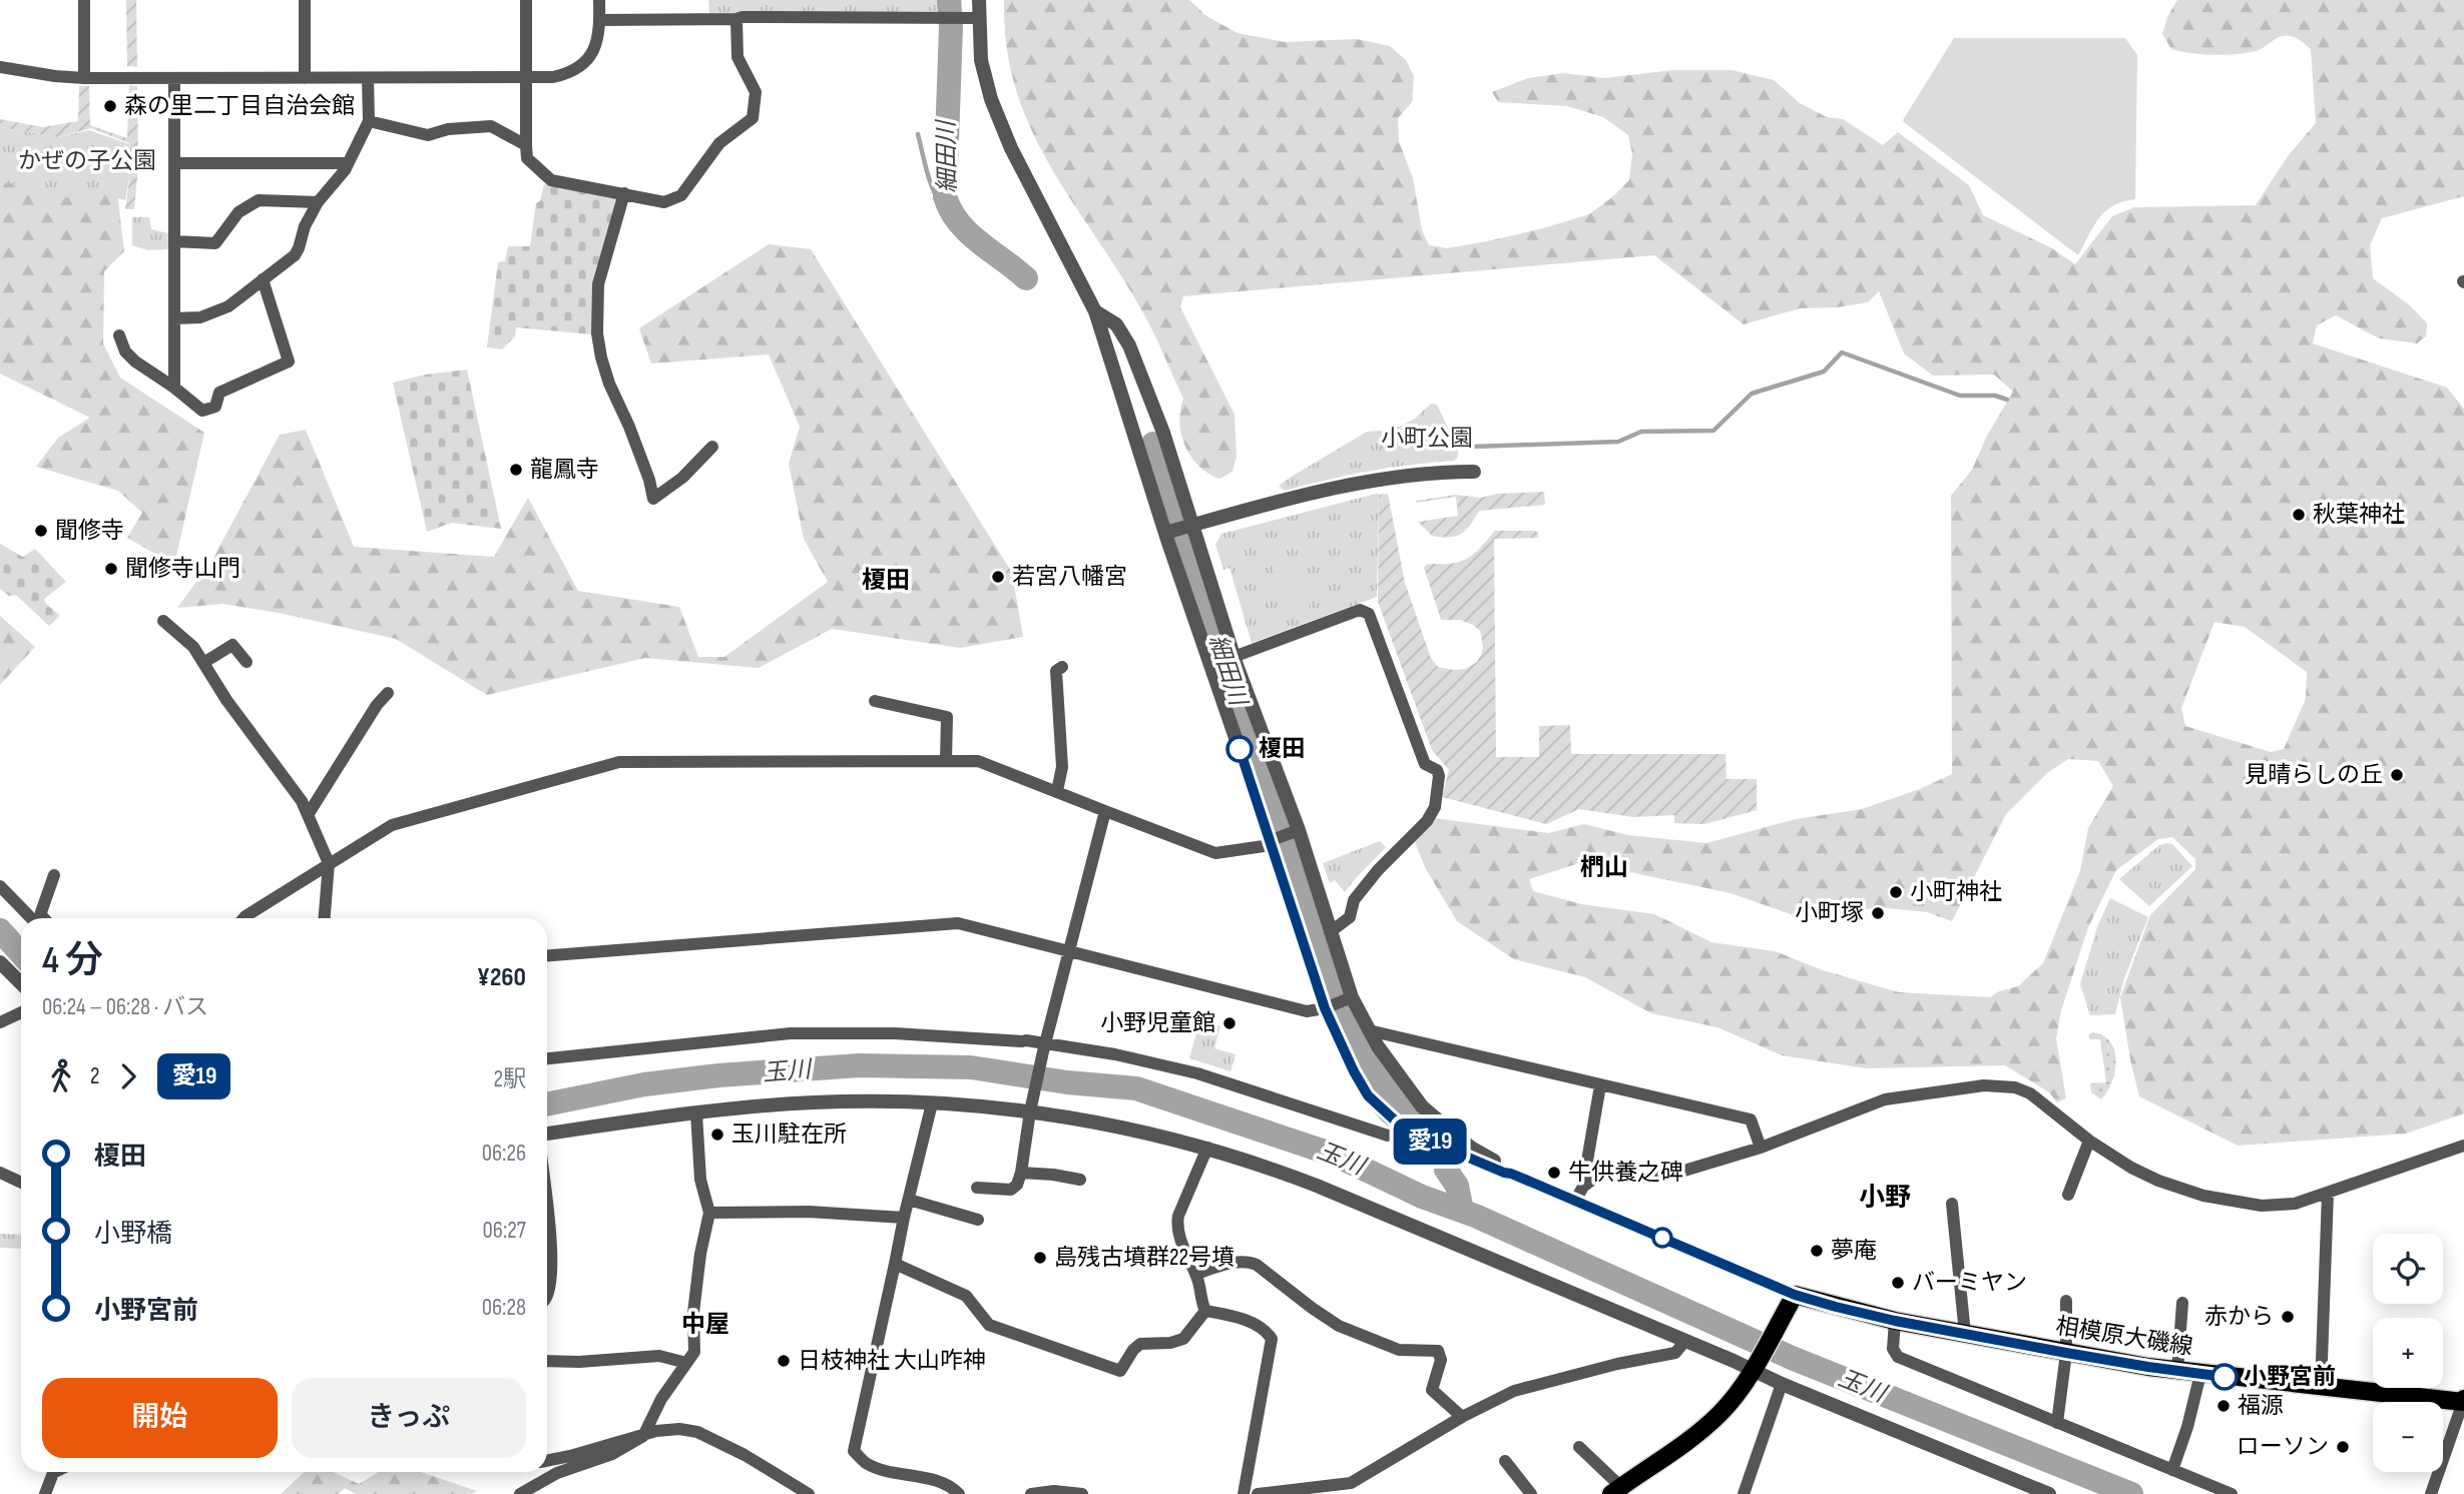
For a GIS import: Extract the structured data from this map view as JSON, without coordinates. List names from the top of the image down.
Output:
{
  "streets": {
    "main road": ["相模原大磯線"]
  },
  "districts": [
    "榎田",
    "椚山",
    "小野",
    "中屋"
  ],
  "water": ["細田川", "玉川"],
  "parks": ["かぜの子公園", "小町公園"],
  "places": [
    "森の里二丁目自治会館",
    "龍鳳寺",
    "秋葉神社",
    "聞修寺",
    "聞修寺山門",
    "若宮八幡宮",
    "榎田",
    "見晴らしの丘",
    "小町神社",
    "小町塚",
    "小野児童館",
    "玉川駐在所",
    "牛供養之碑",
    "夢庵",
    "島残古墳群22号墳",
    "バーミヤン",
    "赤から",
    "日枝神社 大山咋神",
    "小野宮前",
    "福源",
    "ローソン"
  ],
  "lines": ["bus line 愛19"],
  "page": {
    "on_map": "愛19",
    "heading": ["4 分", "06:24 – 06:28 · バス", "¥260"],
    "legs": ["2", "愛19", "2駅"],
    "list": [
      {
        "name": "榎田",
        "value": "06:26"
      },
      {
        "name": "小野橋",
        "value": "06:27"
      },
      {
        "name": "小野宮前",
        "value": "06:28"
      }
    ],
    "map_buttons": ["+", "−"],
    "buttons": ["開始", "きっぷ"]
  }
}
